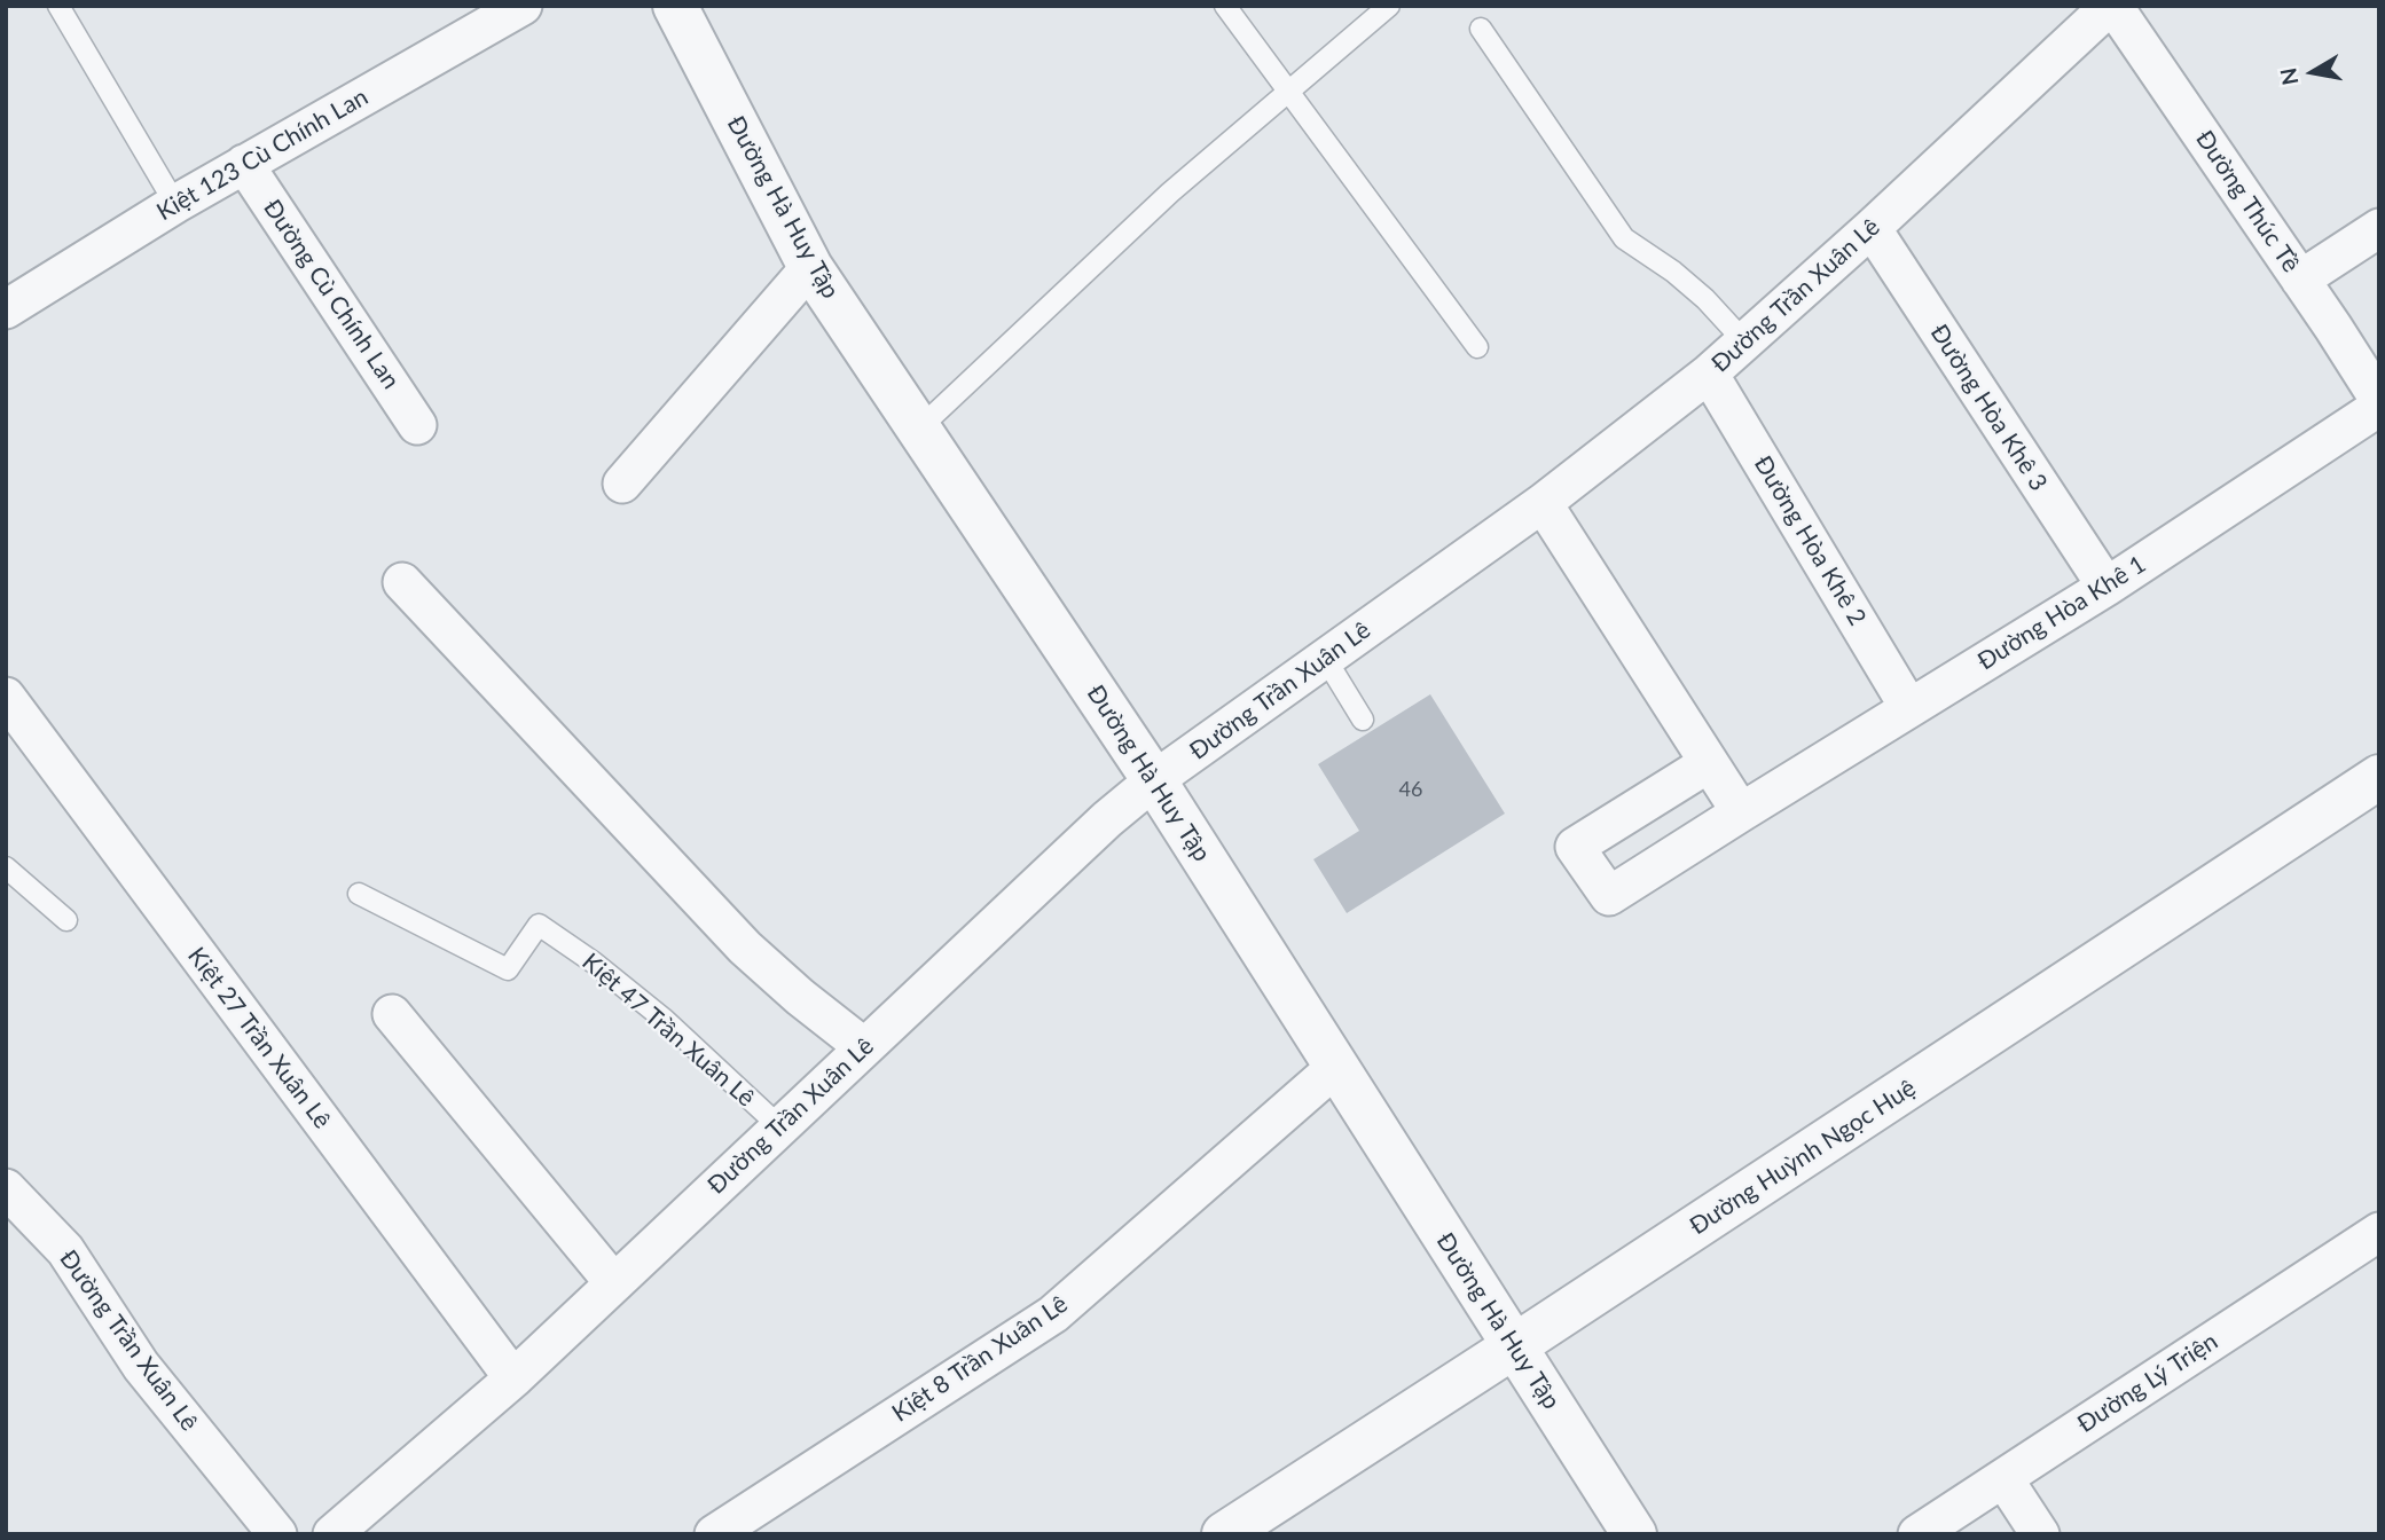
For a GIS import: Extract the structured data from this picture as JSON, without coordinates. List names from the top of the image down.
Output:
{
  "streets": {
    "street": [
      "Kiệt 123 Cù Chính Lan",
      "Đường Thúc Tề",
      "Đường Hà Huy Tập",
      "Đường Cù Chính Lan",
      "Đường Trần Xuân Lê",
      "Đường Hòa Khê 3",
      "Đường Hòa Khê 2",
      "Đường Hòa Khê 1",
      "Kiệt 27 Trần Xuân Lê",
      "Đường Huỳnh Ngọc Huệ",
      "Kiệt 8 Trần Xuân Lê",
      "Đường Lý Triện"
    ],
    "lane": ["Kiệt 47 Trần Xuân Lê"]
  },
  "crossings": [
    ["Kiệt 123 Cù Chính Lan", "Đường Cù Chính Lan"],
    ["Đường Thúc Tề", "Đường Trần Xuân Lê"],
    ["Đường Hà Huy Tập", "Đường Trần Xuân Lê"],
    ["Đường Hà Huy Tập", "Đường Huỳnh Ngọc Huệ"],
    ["Đường Hà Huy Tập", "Kiệt 8 Trần Xuân Lê"],
    ["Đường Trần Xuân Lê", "Đường Hòa Khê 3"],
    ["Đường Trần Xuân Lê", "Đường Hòa Khê 2"],
    ["Đường Trần Xuân Lê", "Kiệt 47 Trần Xuân Lê"],
    ["Đường Trần Xuân Lê", "Kiệt 27 Trần Xuân Lê"],
    ["Đường Hòa Khê 3", "Đường Hòa Khê 1"],
    ["Đường Hòa Khê 2", "Đường Hòa Khê 1"]
  ],
  "house_numbers": ["46"],
  "north": "left"
}
